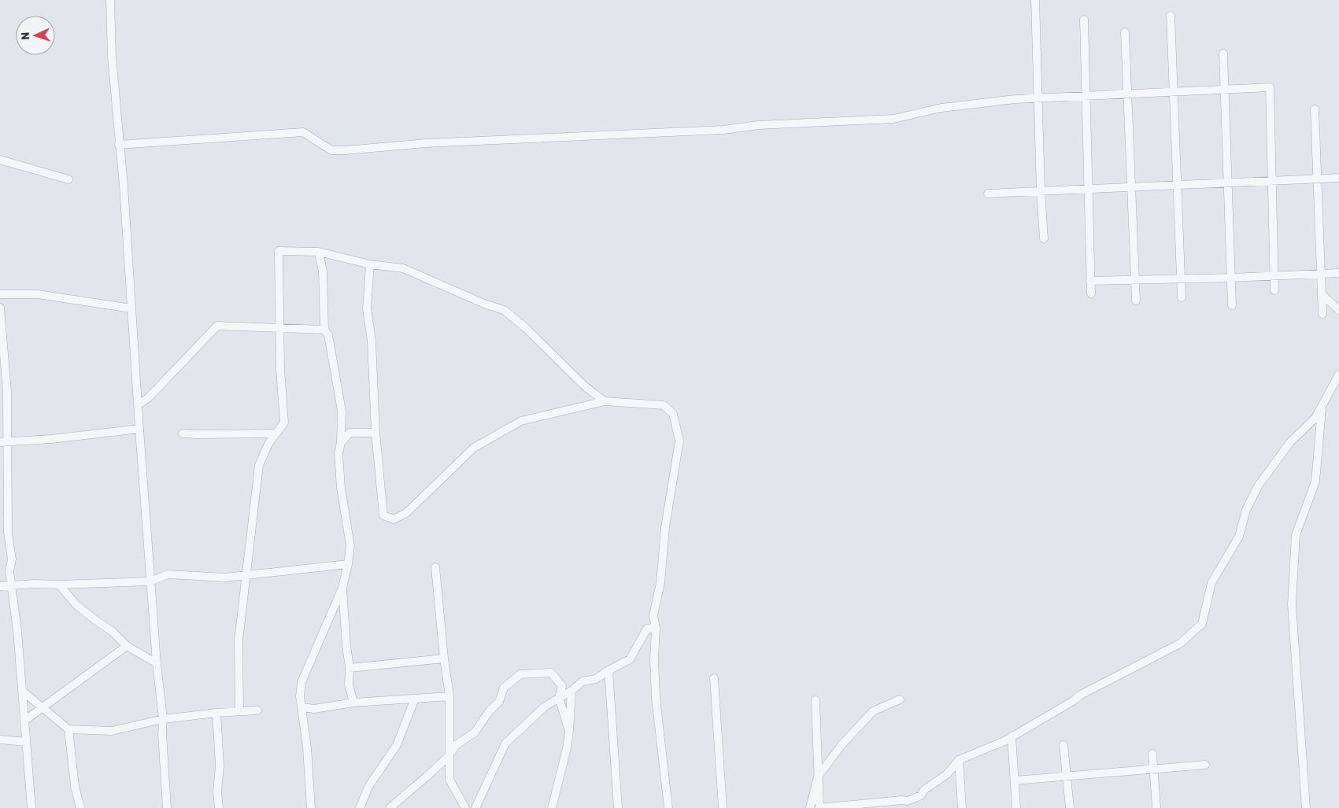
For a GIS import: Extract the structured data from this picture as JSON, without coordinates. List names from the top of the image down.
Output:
{
  "north": "left"
}
